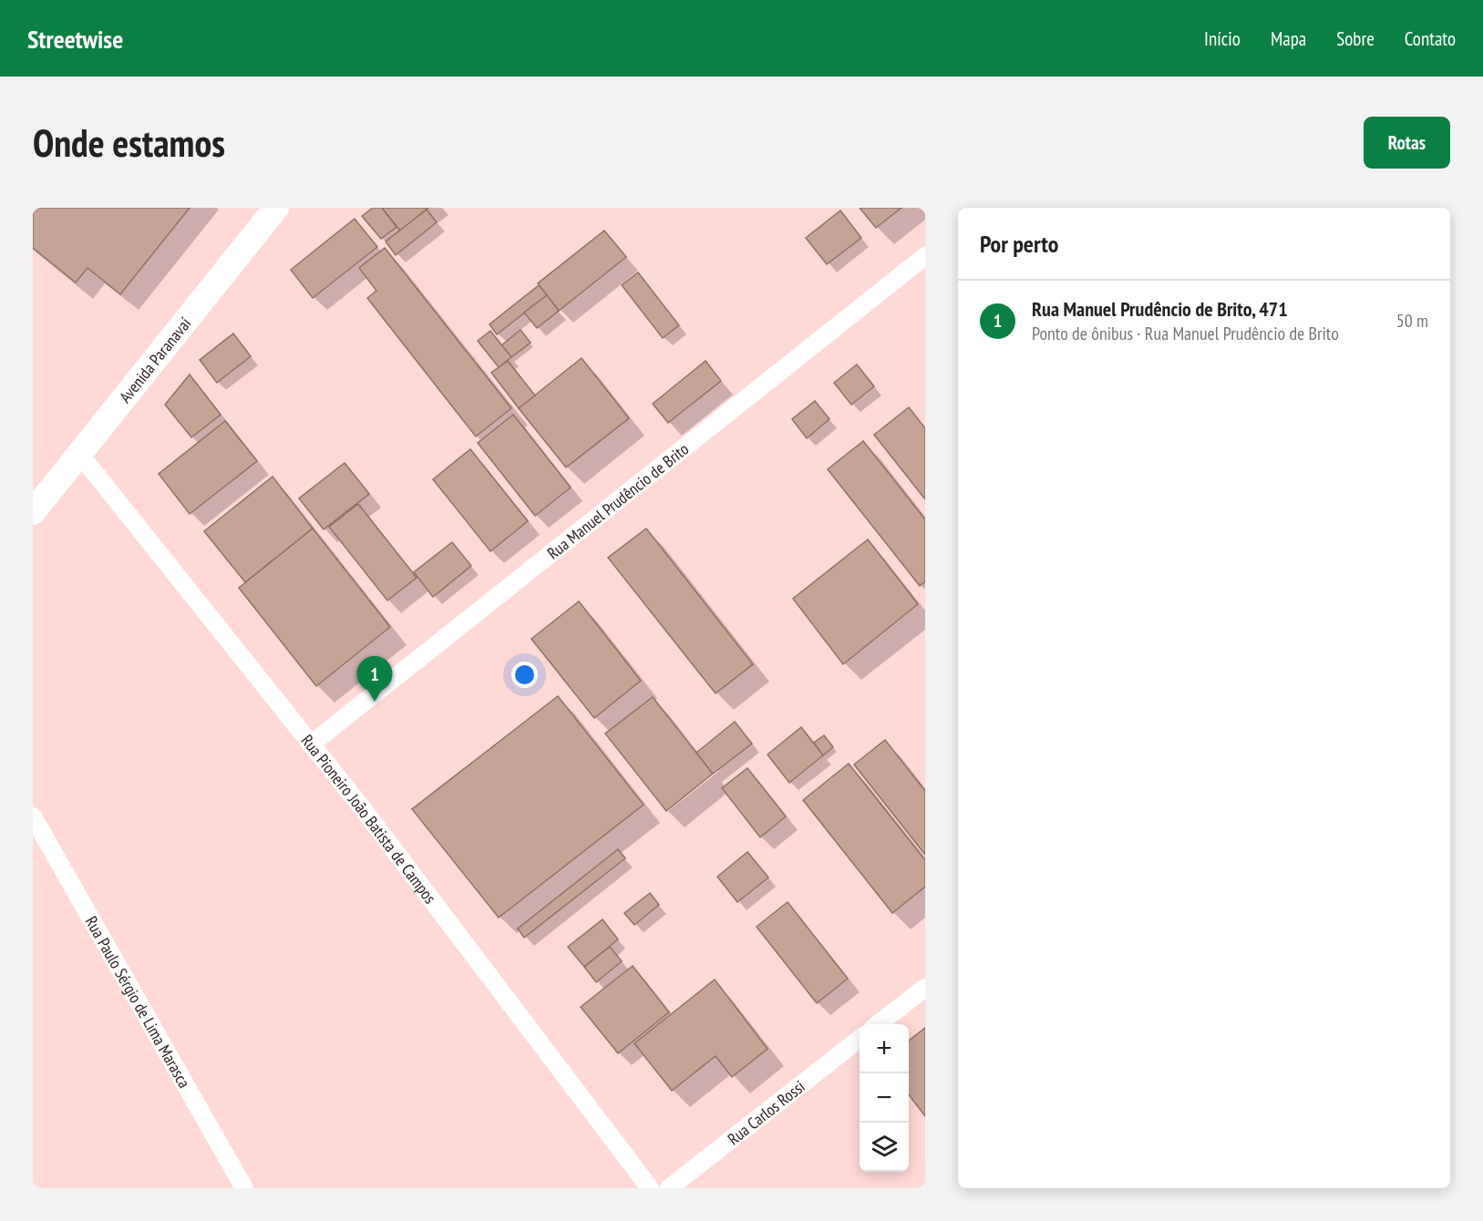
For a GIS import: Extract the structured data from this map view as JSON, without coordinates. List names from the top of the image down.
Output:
{
  "streets": {
    "street": [
      "Avenida Paranavaí",
      "Rua Manuel Prudêncio de Brito",
      "Rua Pioneiro João Batista de Campos",
      "Rua Paulo Sérgio de Lima Marasca",
      "Rua Carlos Rossi"
    ]
  },
  "crossings": [
    ["Avenida Paranavaí", "Rua Pioneiro João Batista de Campos"],
    ["Rua Manuel Prudêncio de Brito", "Rua Pioneiro João Batista de Campos"]
  ],
  "page": {
    "header": "Streetwise",
    "nav": [
      "Início",
      "Mapa",
      "Sobre",
      "Contato"
    ],
    "buttons": "Rotas",
    "title": "Onde estamos",
    "heading": "Por perto",
    "list": [
      {
        "mark": "1",
        "name": "Rua Manuel Prudêncio de Brito, 471",
        "note": "Ponto de ônibus · Rua Manuel Prudêncio de Brito",
        "value": "50 m"
      }
    ],
    "pins": "1",
    "map_buttons": ["+", "−"]
  }
}
